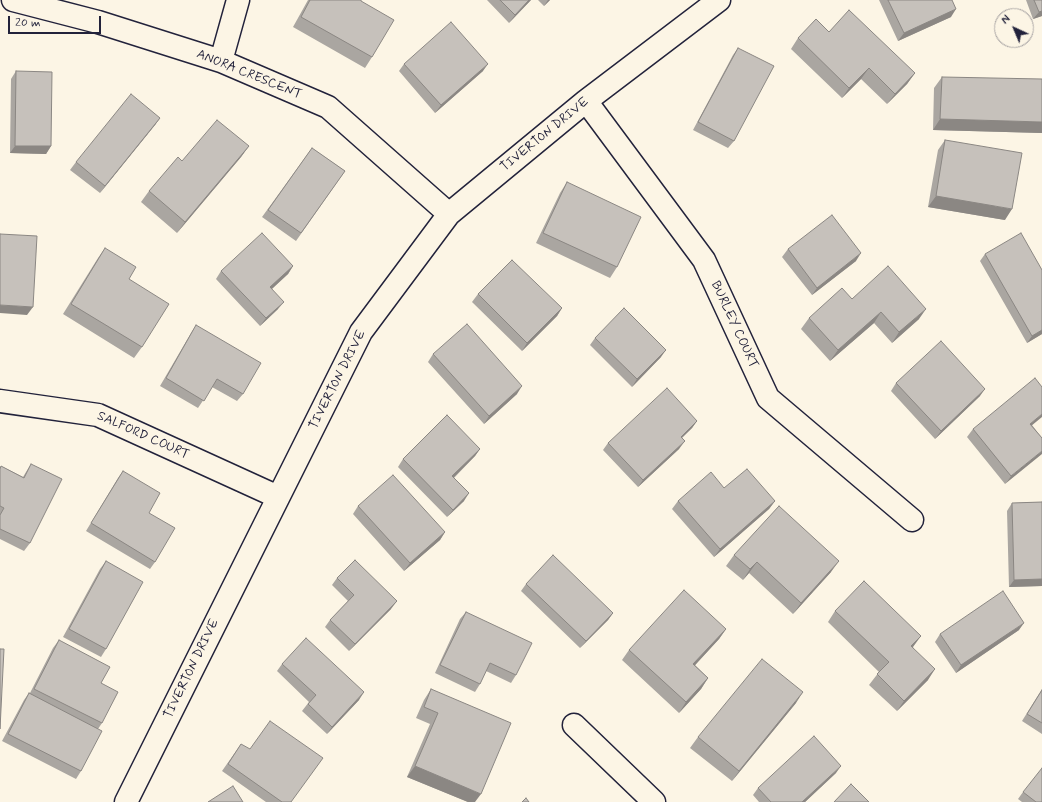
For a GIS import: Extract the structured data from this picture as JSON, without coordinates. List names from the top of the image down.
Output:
{
  "streets": {
    "street": [
      "ANORA CRESCENT",
      "TIVERTON DRIVE",
      "BURLEY COURT",
      "SALFORD COURT"
    ]
  },
  "crossings": [
    ["ANORA CRESCENT", "TIVERTON DRIVE"],
    ["TIVERTON DRIVE", "BURLEY COURT"],
    ["TIVERTON DRIVE", "SALFORD COURT"]
  ],
  "scale_bar": "20 m",
  "north": "top left"
}
